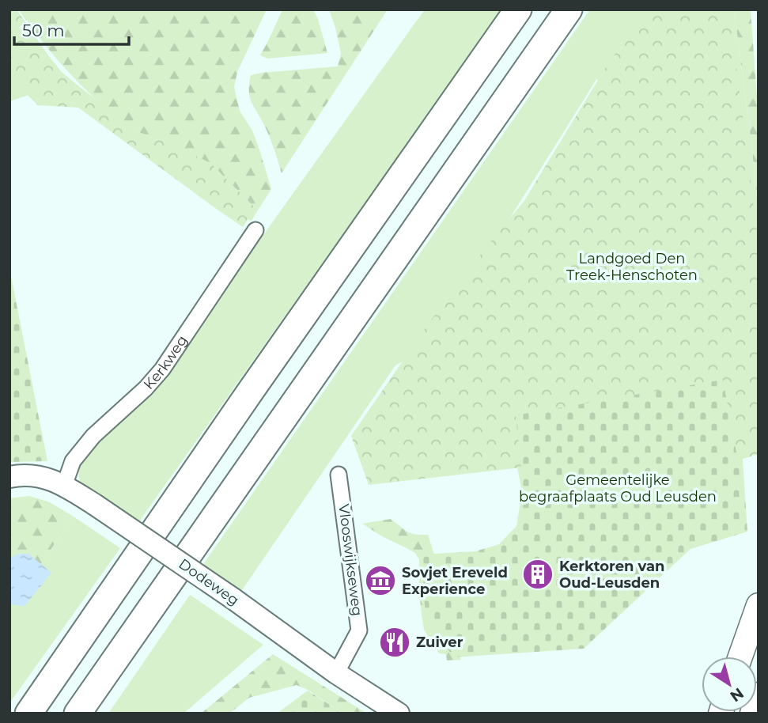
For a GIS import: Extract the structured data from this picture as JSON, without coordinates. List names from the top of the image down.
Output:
{
  "streets": {
    "street": ["Kerkweg", "Vlooswijkseweg", "Dodeweg"]
  },
  "crossings": [
    ["Kerkweg", "Dodeweg"],
    ["Vlooswijkseweg", "Dodeweg"]
  ],
  "parks": ["Landgoed Den Treek-Henschoten", "Gemeentelijke begraafplaats Oud Leusden"],
  "places": {
    "building": ["Kerktoren van Oud-Leusden"],
    "museum": ["Sovjet Ereveld Experience"],
    "restaurant": ["Zuiver"]
  },
  "scale_bar": "50 m",
  "north": "bottom right"
}
